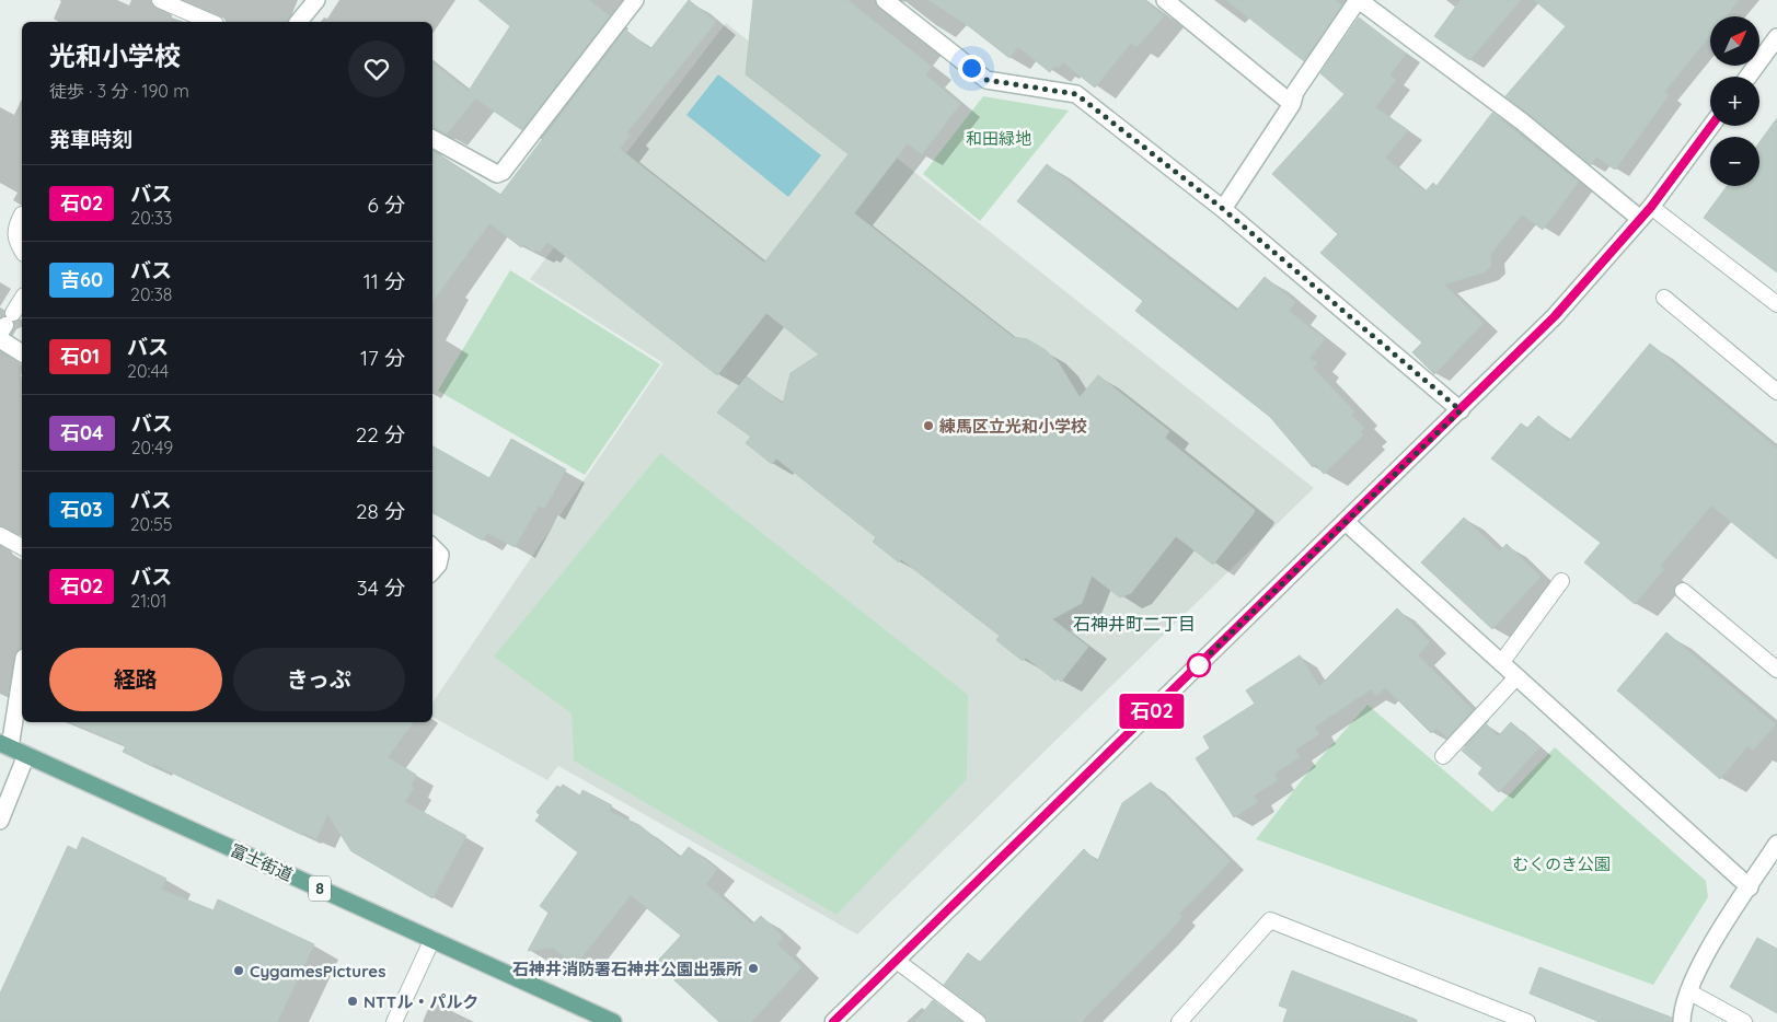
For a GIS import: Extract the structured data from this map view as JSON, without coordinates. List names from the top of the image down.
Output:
{
  "streets": {
    "main road": ["富士街道", "8"]
  },
  "districts": ["石神井町二丁目"],
  "parks": ["和田緑地", "むくのき公園"],
  "places": [
    "練馬区立光和小学校",
    "石神井消防署石神井公園出張所",
    "CygamesPictures",
    "NTTル・パルク"
  ],
  "lines": ["bus line 石02"],
  "north": "top right",
  "page": {
    "on_map": "石02",
    "map_buttons": ["+", "−"],
    "heading": [
      ["光和小学校", "徒歩 · 3 分 · 190 m"],
      "発車時刻"
    ],
    "list": [
      {
        "mark": "石02",
        "name": "バス",
        "note": "20:33",
        "value": "6 分"
      },
      {
        "mark": "吉60",
        "name": "バス",
        "note": "20:38",
        "value": "11 分"
      },
      {
        "mark": "石01",
        "name": "バス",
        "note": "20:44",
        "value": "17 分"
      },
      {
        "mark": "石04",
        "name": "バス",
        "note": "20:49",
        "value": "22 分"
      },
      {
        "mark": "石03",
        "name": "バス",
        "note": "20:55",
        "value": "28 分"
      },
      {
        "mark": "石02",
        "name": "バス",
        "note": "21:01",
        "value": "34 分"
      }
    ],
    "buttons": ["経路", "きっぷ"]
  }
}
